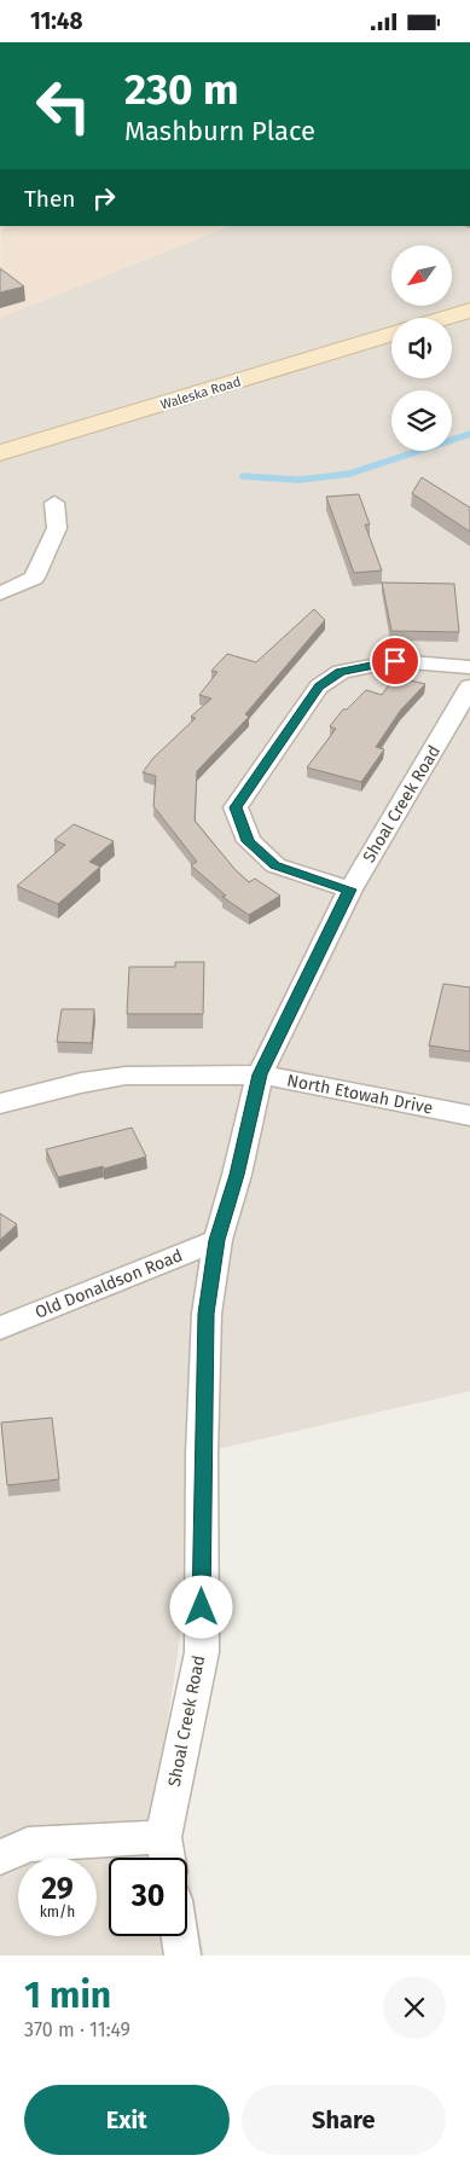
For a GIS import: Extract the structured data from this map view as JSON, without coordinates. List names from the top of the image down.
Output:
{
  "streets": {
    "main road": ["Waleska Road"],
    "street": ["Shoal Creek Road", "North Etowah Drive", "Old Donaldson Road"]
  },
  "crossings": [
    ["Shoal Creek Road", "North Etowah Drive"],
    ["Shoal Creek Road", "Old Donaldson Road"]
  ],
  "north": "bottom left",
  "page": {
    "status": "11:48",
    "turn": ["230 m", "Mashburn Place"],
    "then": "Then",
    "speed": "29 km/h",
    "limit": "30",
    "heading": ["1 min", "370 m · 11:49"],
    "buttons": ["Exit", "Share"]
  }
}
